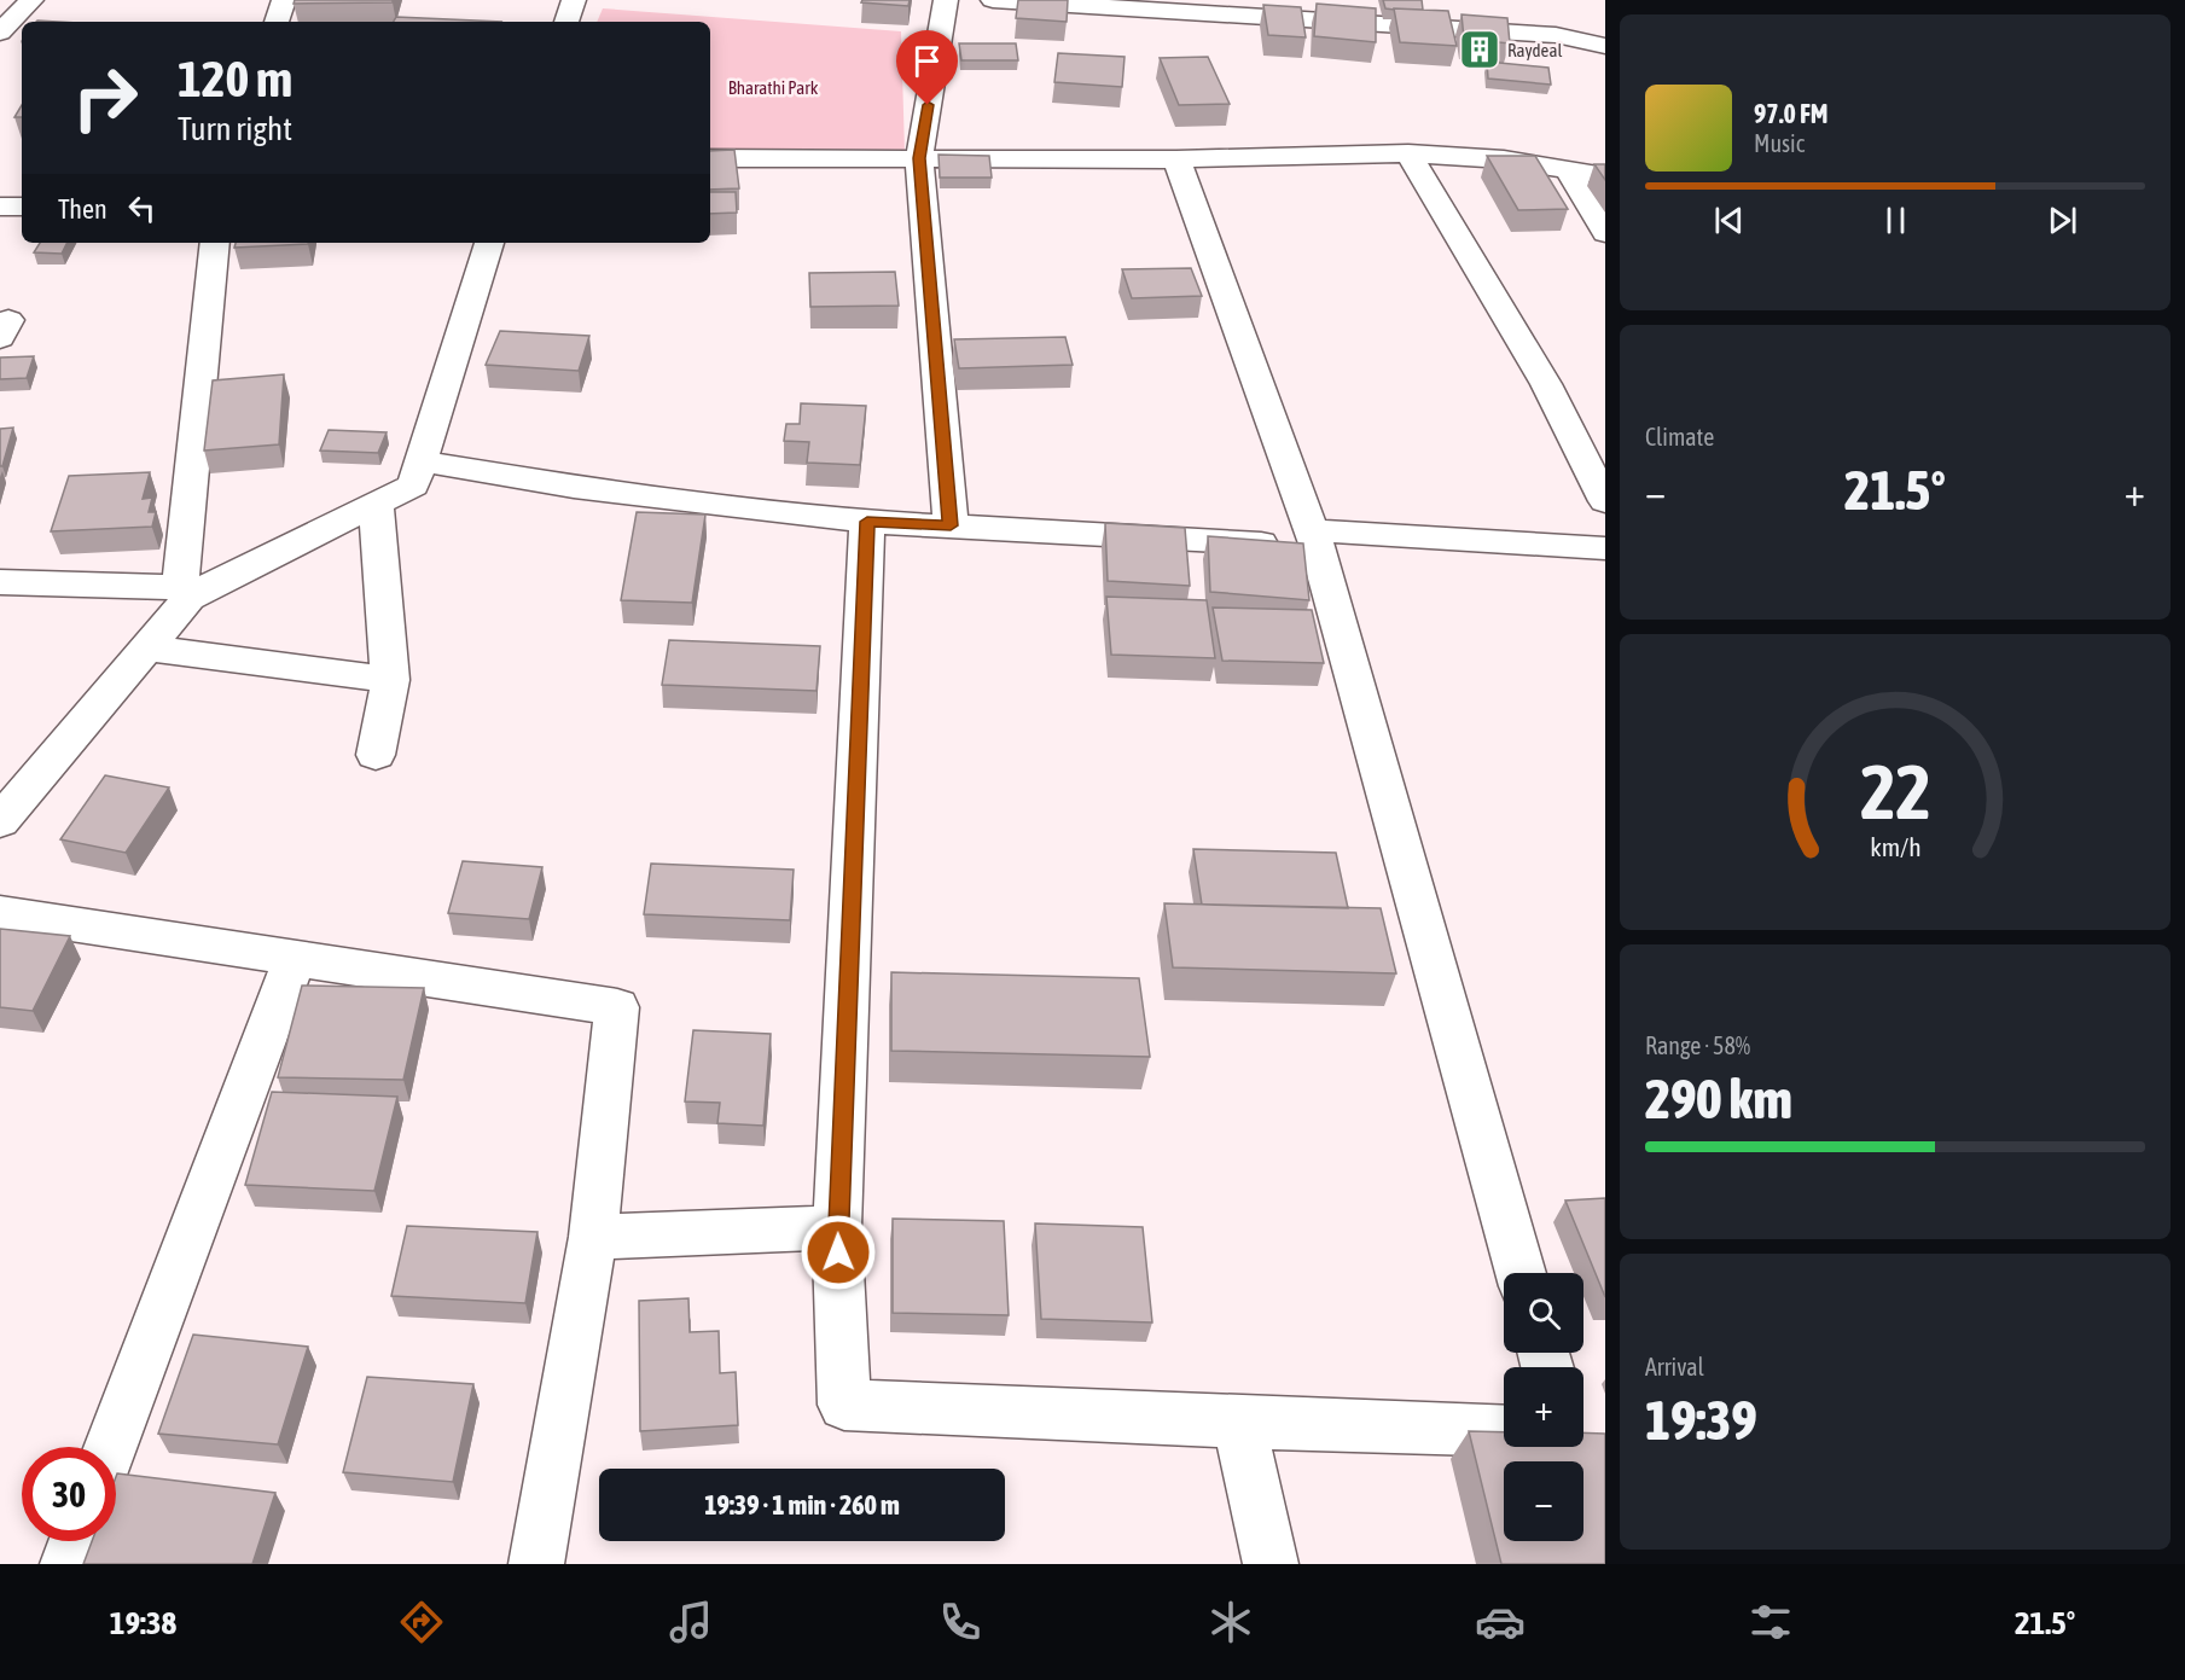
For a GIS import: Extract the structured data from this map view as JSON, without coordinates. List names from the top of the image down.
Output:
{
  "parks": ["Bharathi Park"],
  "places": {
    "building": ["Raydeal"]
  },
  "page": {
    "turn": ["120 m", "Turn right"],
    "song": ["97.0 FM", "Music"],
    "then": "Then",
    "tile": [
      "Climate",
      ["Range · 58%", "290 km"],
      ["Arrival", "19:39"]
    ],
    "heat": ["−", "21.5°", "+"],
    "map_buttons": ["+", "−"],
    "limit": "30",
    "trip": "19:39 · 1 min · 260 m",
    "tabs": ["19:38", "21.5°"],
    "gauge": ["22", "km/h"]
  }
}
